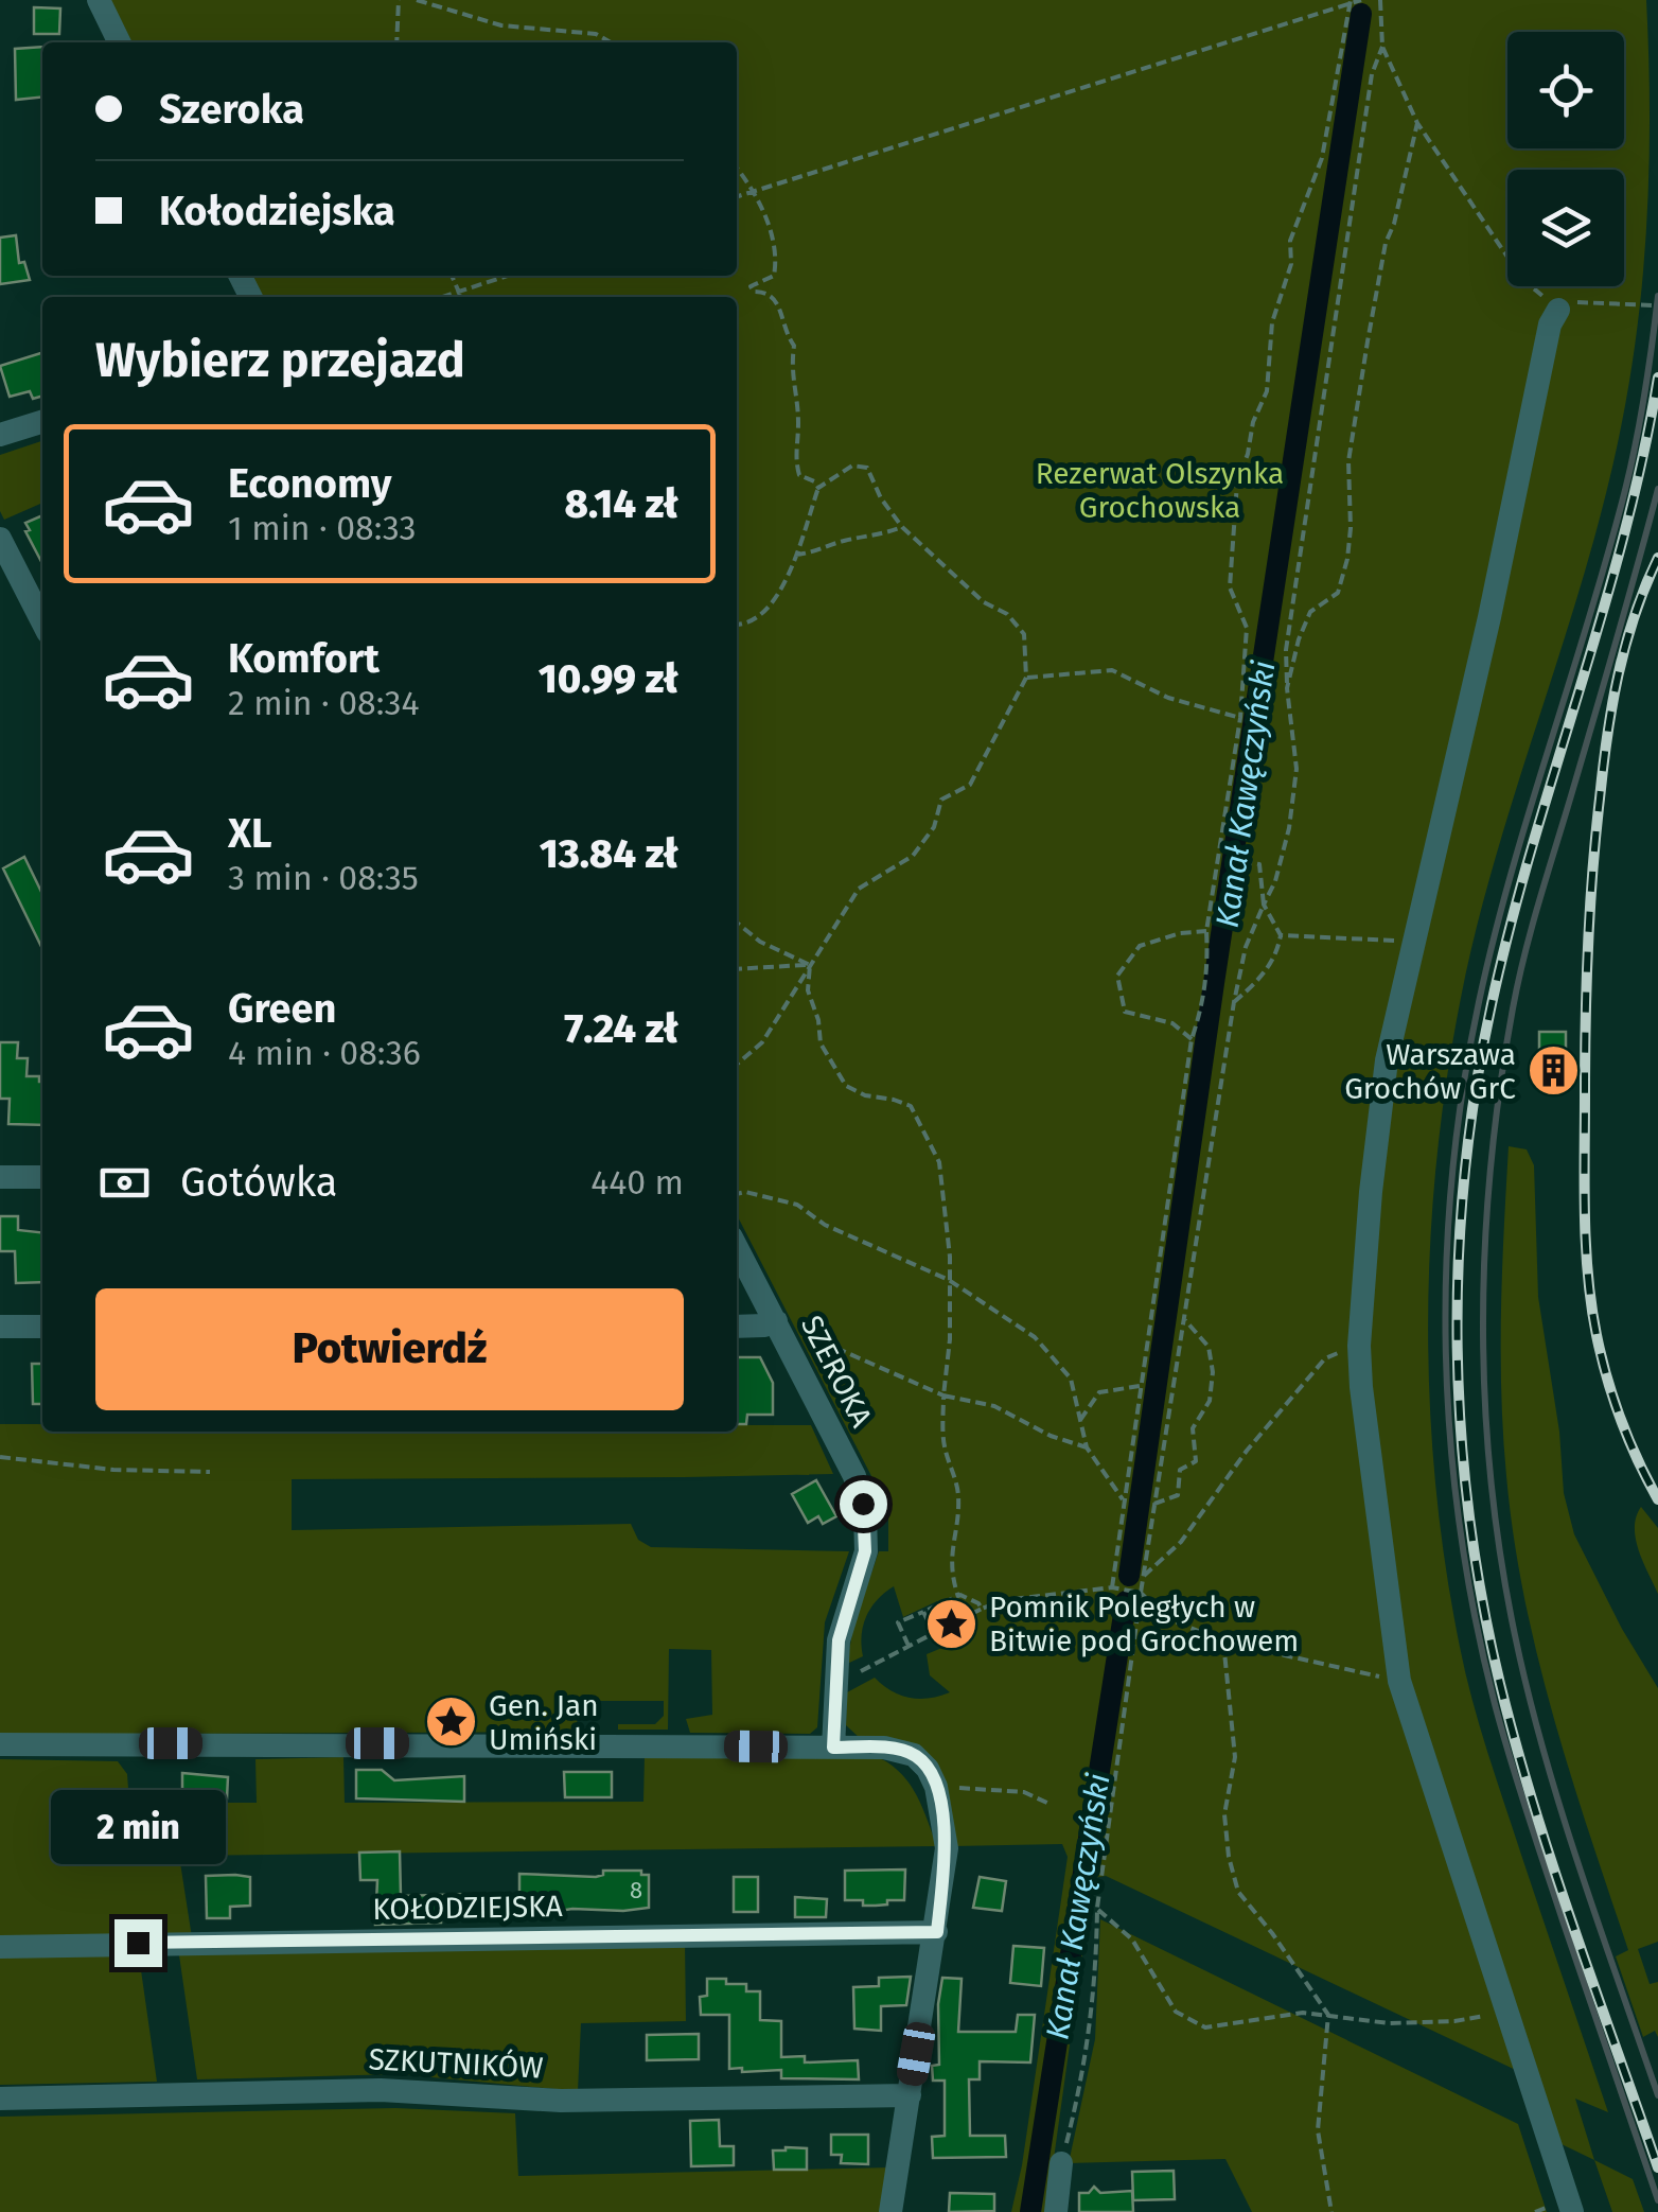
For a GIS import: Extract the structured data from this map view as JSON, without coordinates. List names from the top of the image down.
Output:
{
  "streets": {
    "street": ["SZEROKA", "KOŁODZIEJSKA", "SZKUTNIKÓW"]
  },
  "water": ["Kanał Kawęczyński"],
  "parks": ["Rezerwat Olszynka Grochowska"],
  "places": {
    "building": ["Warszawa Grochów GrC"],
    "place": ["Pomnik Poległych w Bitwie pod Grochowem", "Gen. Jan Umiński"]
  },
  "house_numbers": ["8"],
  "page": {
    "banner": ["Szeroka", "Kołodziejska"],
    "heading": "Wybierz przejazd",
    "list": [
      {
        "name": "Economy",
        "note": "1 min · 08:33",
        "value": "8.14 zł"
      },
      {
        "name": "Komfort",
        "note": "2 min · 08:34",
        "value": "10.99 zł"
      },
      {
        "name": "XL",
        "note": "3 min · 08:35",
        "value": "13.84 zł"
      },
      {
        "name": "Green",
        "note": "4 min · 08:36",
        "value": "7.24 zł"
      }
    ],
    "pay": ["Gotówka", "440 m"],
    "buttons": "Potwierdź",
    "bubble": "2 min"
  }
}
